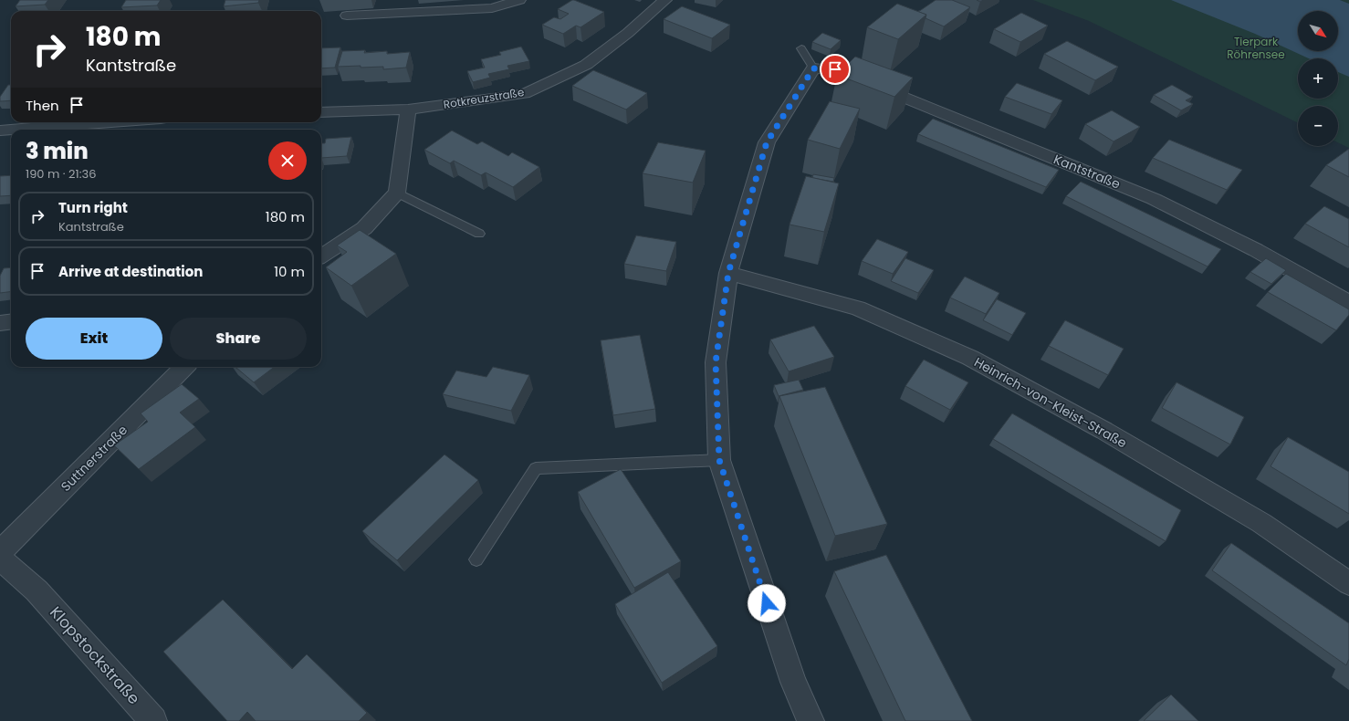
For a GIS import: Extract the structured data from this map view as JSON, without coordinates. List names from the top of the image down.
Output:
{
  "streets": {
    "street": [
      "Rotkreuzstraße",
      "Kantstraße",
      "Heinrich-von-Kleist-Straße",
      "Suttnerstraße",
      "Klopstockstraße"
    ]
  },
  "parks": ["Tierpark Röhrensee"],
  "north": "bottom right",
  "page": {
    "map_buttons": ["+", "−"],
    "turn": ["180 m", "Kantstraße"],
    "then": "Then",
    "heading": ["3 min", "190 m · 21:36"],
    "list": [
      {
        "name": "Turn right",
        "note": "Kantstraße",
        "value": "180 m"
      },
      {
        "name": "Arrive at destination",
        "value": "10 m"
      }
    ],
    "buttons": ["Exit", "Share"]
  }
}
